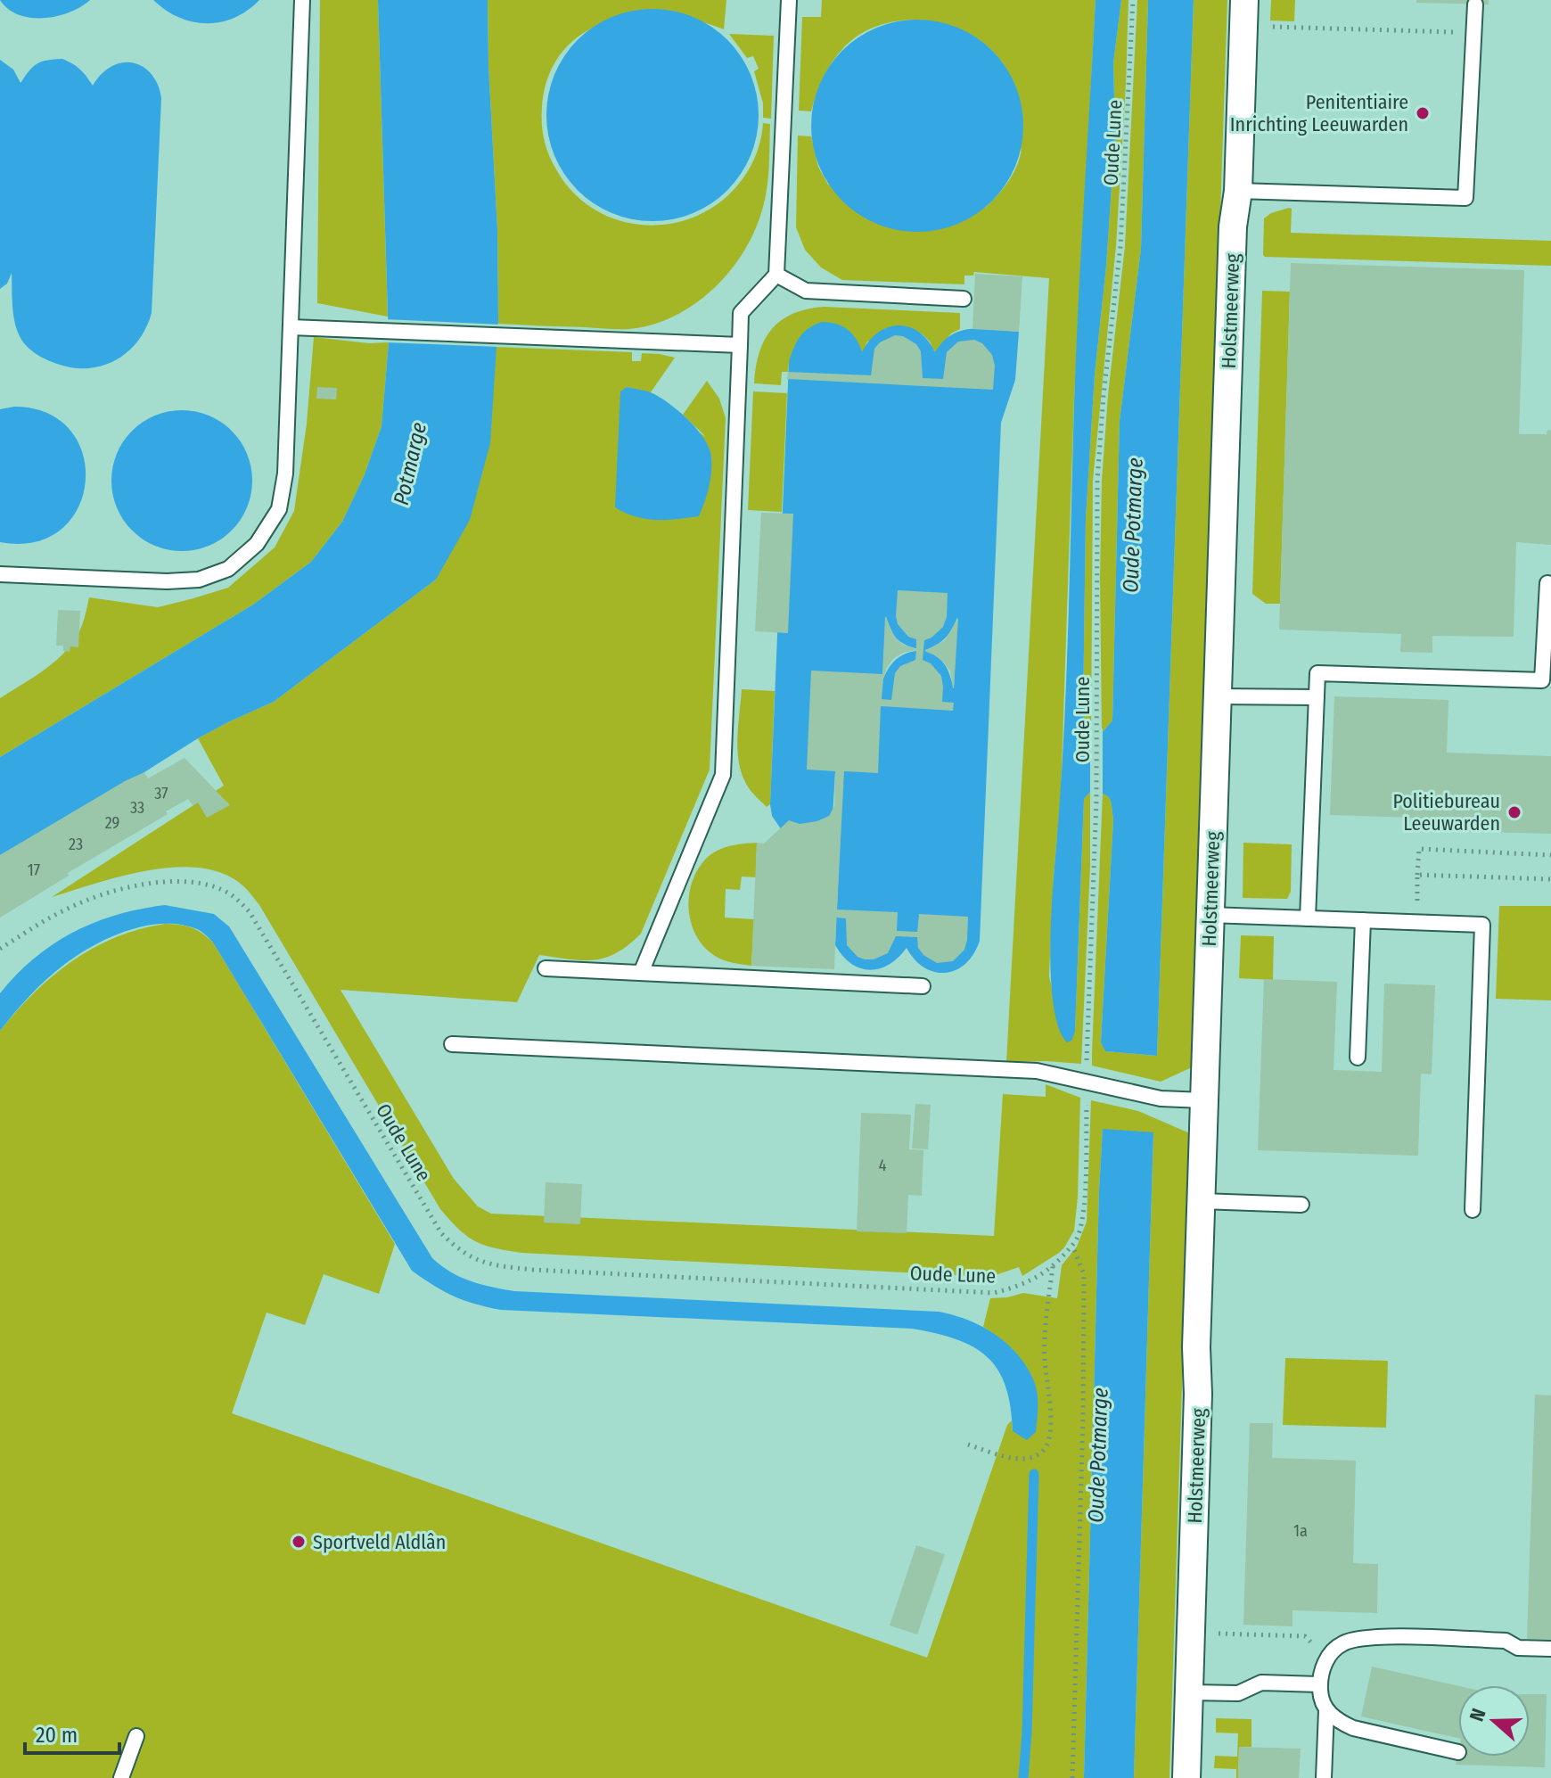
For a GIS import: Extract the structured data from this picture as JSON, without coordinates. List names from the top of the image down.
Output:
{
  "streets": {
    "street": ["Holstmeerweg"],
    "path": ["Oude Lune"]
  },
  "water": ["Potmarge", "Oude Potmarge"],
  "places": ["Penitentiaire Inrichting Leeuwarden", "Politiebureau Leeuwarden", "Sportveld Aldlân"],
  "house_numbers": [
    "37",
    "33",
    "29",
    "23",
    "17",
    "4",
    "1a"
  ],
  "scale_bar": "20 m",
  "north": "left"
}
